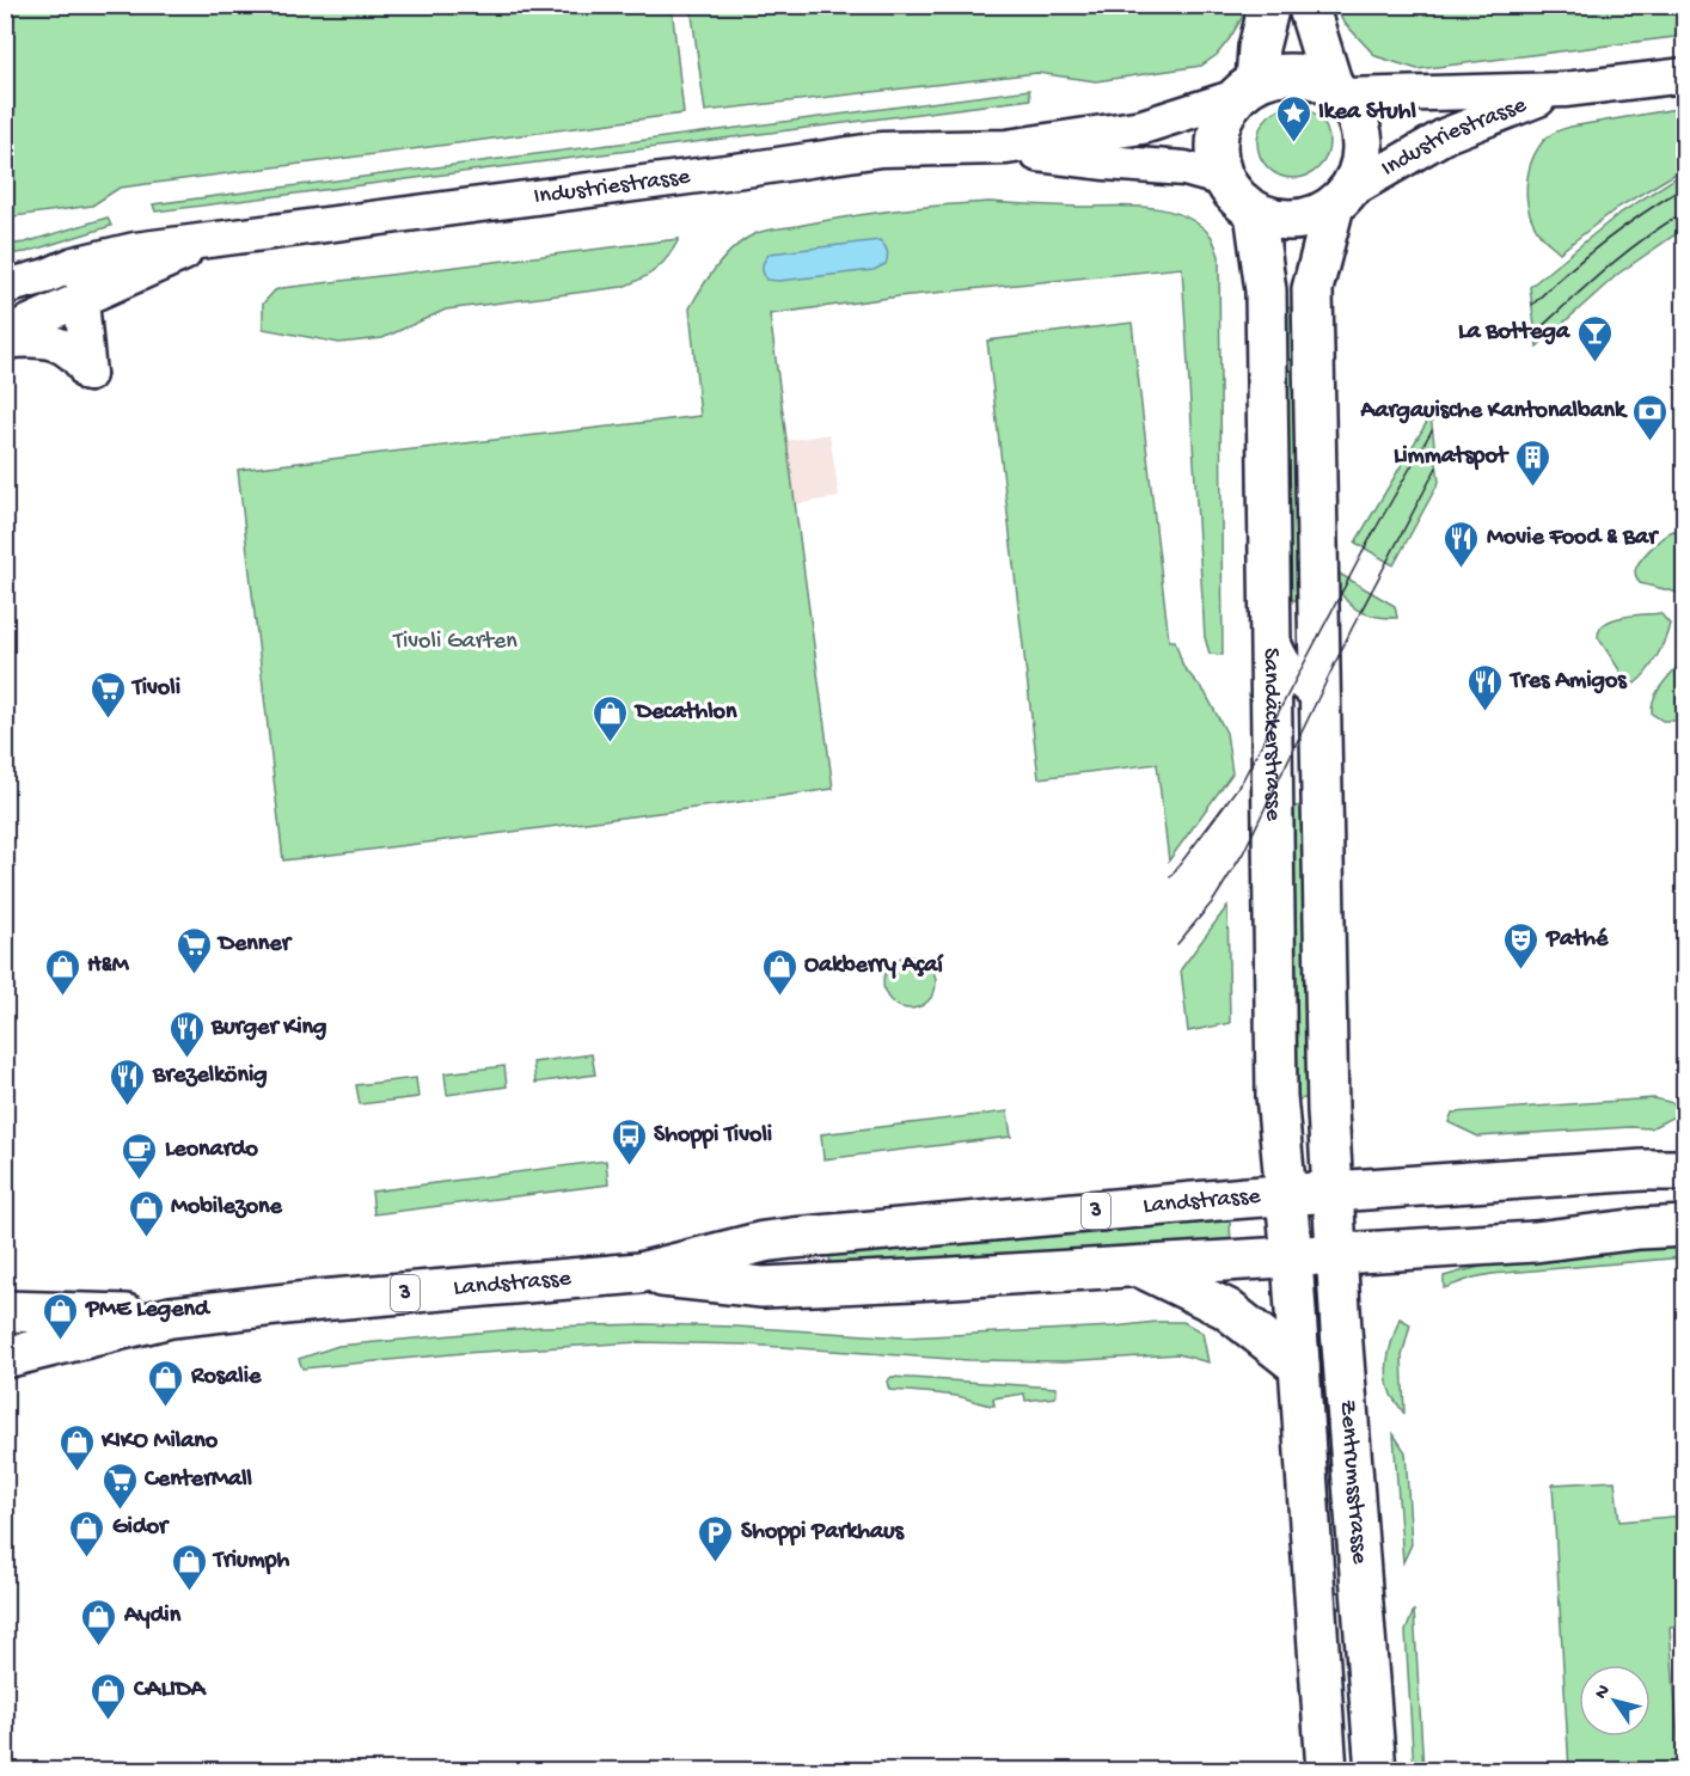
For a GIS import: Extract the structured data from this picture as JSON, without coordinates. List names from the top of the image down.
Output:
{
  "streets": {
    "street": [
      "Industriestrasse",
      "Sandäckerstrasse",
      "Landstrasse",
      "3",
      "Zentrumsstrasse"
    ]
  },
  "crossings": [
    ["Industriestrasse", "Sandäckerstrasse"],
    ["Sandäckerstrasse", "Landstrasse"],
    ["Sandäckerstrasse", "Zentrumsstrasse"],
    ["Landstrasse", "Zentrumsstrasse"]
  ],
  "parks": ["Tivoli Garten"],
  "places": {
    "place": ["Ikea Stuhl"],
    "bar": ["La Bottega"],
    "bank": ["Aargauische Kantonalbank"],
    "building": ["Limmatspot"],
    "restaurant": [
      "Movie Food & Bar",
      "Tres Amigos",
      "Burger King",
      "Brezelkönig"
    ],
    "supermarket": ["Tivoli", "Denner", "CenterMall"],
    "shop": [
      "Decathlon",
      "H&M",
      "Oakberry Açaí",
      "Mobilezone",
      "PME Legend",
      "Rosalie",
      "KIKO Milano",
      "Gidor",
      "Triumph",
      "Aydin",
      "CALIDA"
    ],
    "theatre": ["Pathé"],
    "bus stop": ["Shoppi Tivoli"],
    "cafe": ["Leonardo"],
    "parking": ["Shoppi Parkhaus"]
  },
  "north": "top left"
}
